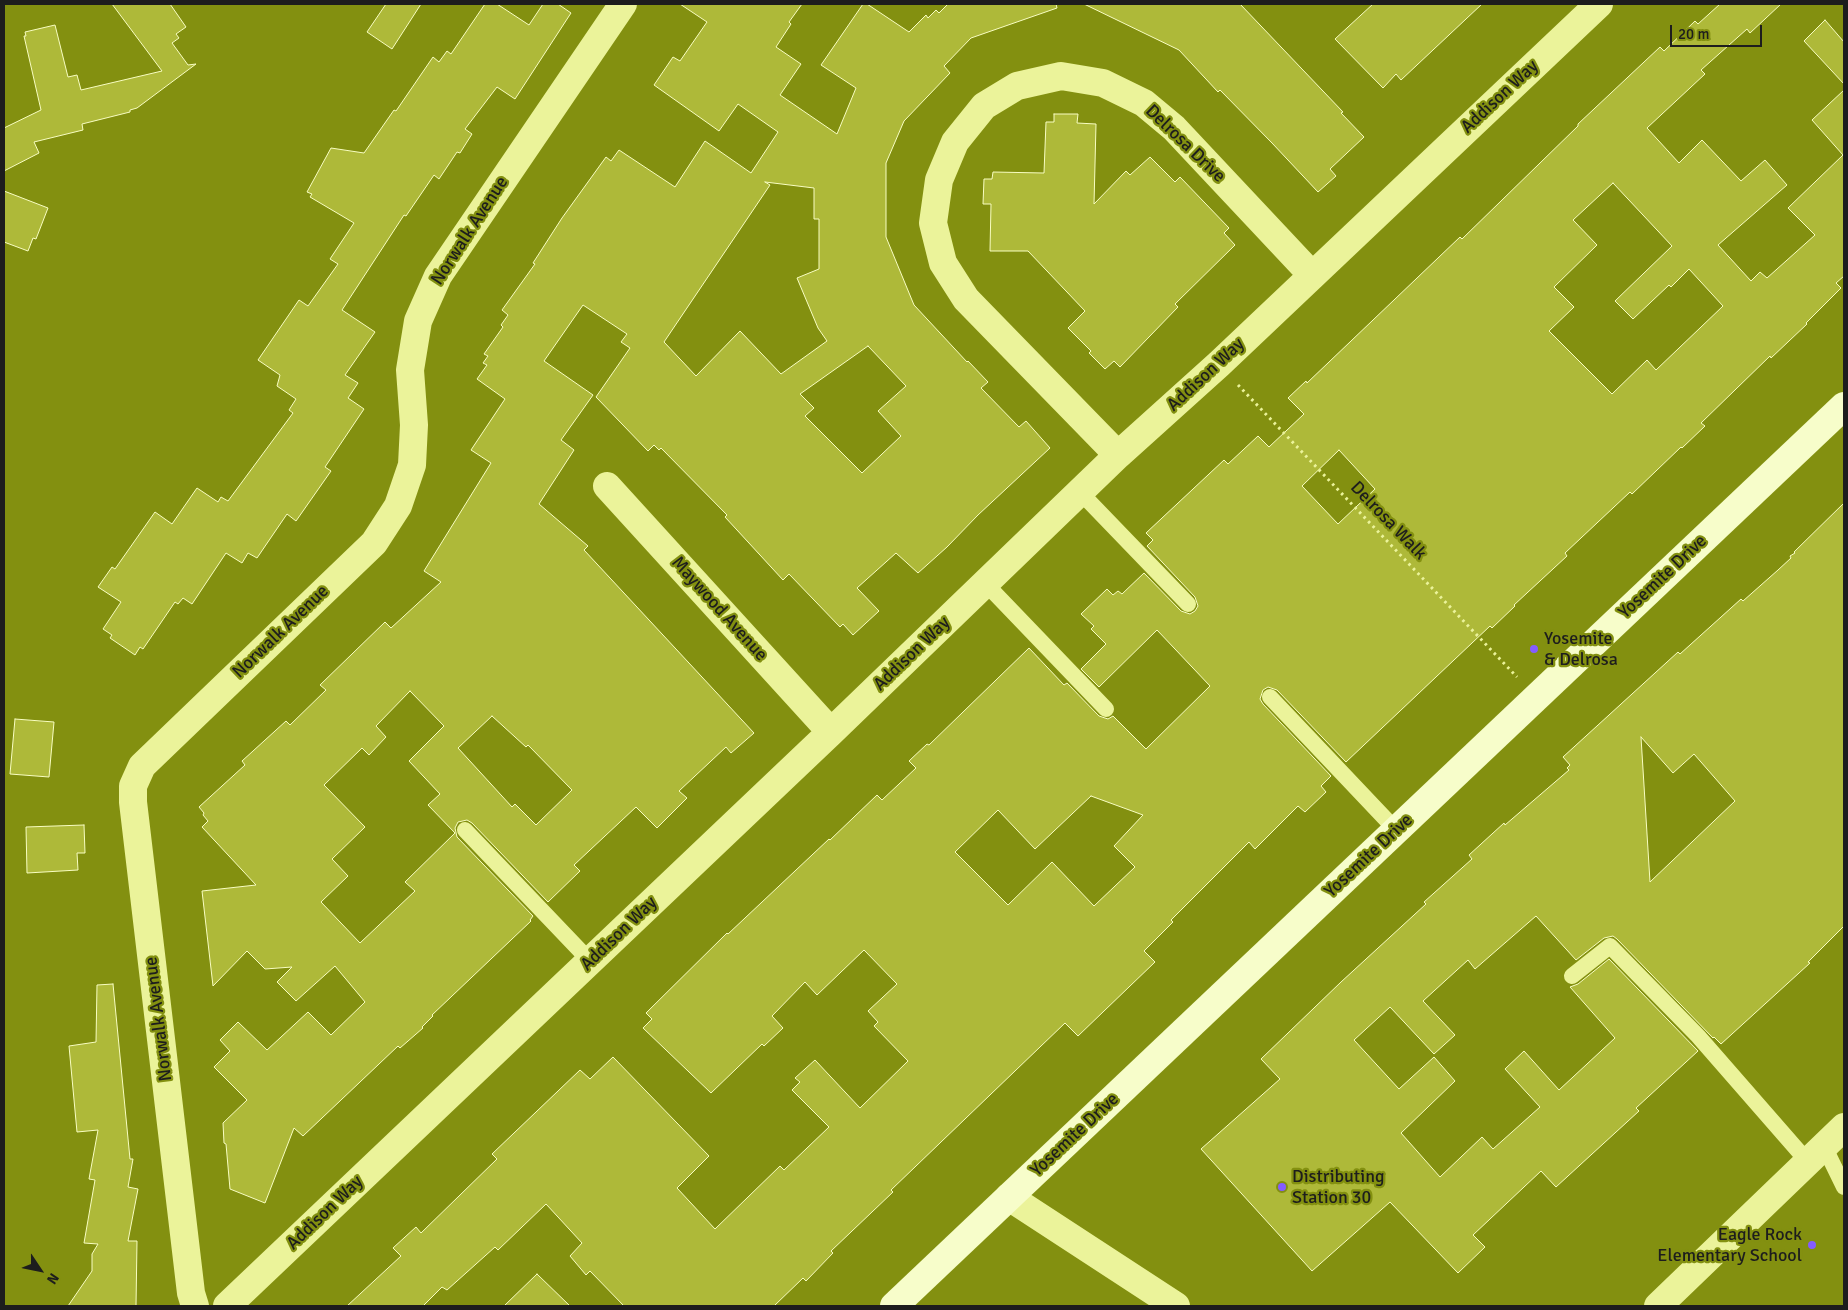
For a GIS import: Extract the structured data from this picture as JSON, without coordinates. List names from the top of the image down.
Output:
{
  "streets": {
    "street": [
      "Addison Way",
      "Delrosa Drive",
      "Norwalk Avenue",
      "Yosemite Drive",
      "Maywood Avenue"
    ],
    "path": ["Delrosa Walk"]
  },
  "crossings": [
    ["Addison Way", "Delrosa Drive"],
    ["Addison Way", "Delrosa Walk"],
    ["Addison Way", "Maywood Avenue"],
    ["Delrosa Walk", "Yosemite Drive"]
  ],
  "places": ["Yosemite & Delrosa", "Distributing Station 30", "Eagle Rock Elementary School"],
  "scale_bar": "20 m",
  "north": "bottom right"
}
